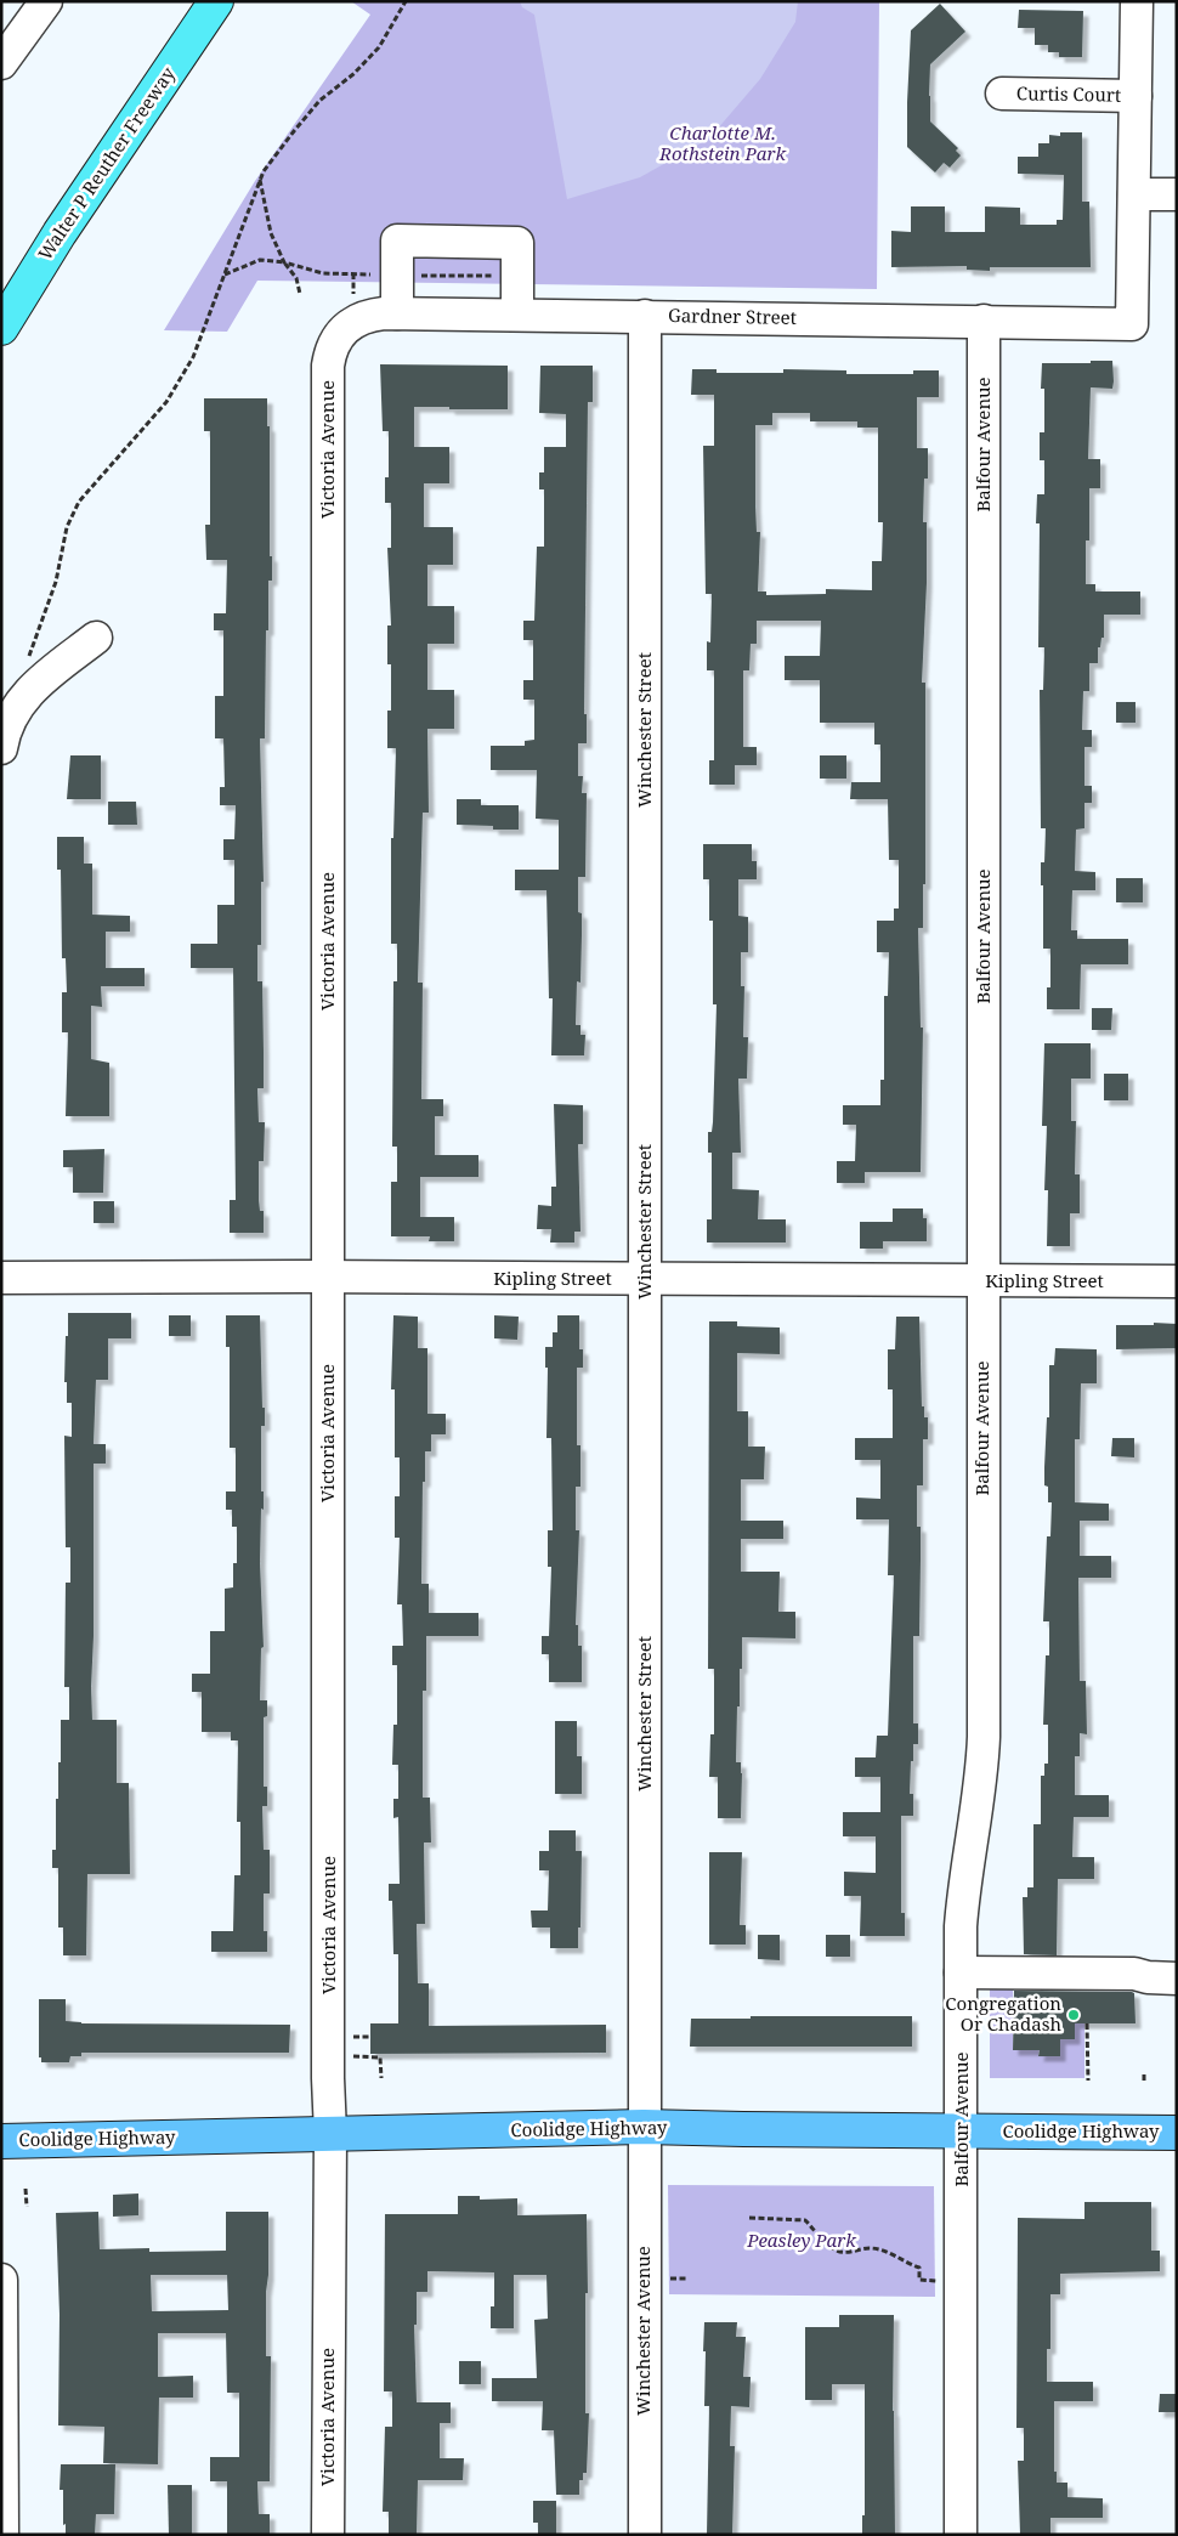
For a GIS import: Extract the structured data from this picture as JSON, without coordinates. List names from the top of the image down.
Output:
{
  "streets": {
    "highway": ["Walter P Reuther Freeway"],
    "main road": ["Coolidge Highway"],
    "street": [
      "Curtis Court",
      "Gardner Street",
      "Balfour Avenue",
      "Victoria Avenue",
      "Winchester Street",
      "Kipling Street",
      "Winchester Avenue"
    ]
  },
  "crossings": [
    ["Gardner Street", "Balfour Avenue"],
    ["Gardner Street", "Victoria Avenue"],
    ["Gardner Street", "Winchester Street"],
    ["Balfour Avenue", "Kipling Street"],
    ["Balfour Avenue", "Coolidge Highway"],
    ["Victoria Avenue", "Kipling Street"],
    ["Victoria Avenue", "Coolidge Highway"],
    ["Winchester Street", "Kipling Street"],
    ["Winchester Street", "Coolidge Highway"],
    ["Winchester Street", "Winchester Avenue"],
    ["Coolidge Highway", "Winchester Avenue"]
  ],
  "parks": ["Charlotte M. Rothstein Park", "Peasley Park"],
  "places": ["Congregation Or Chadash"]
}
